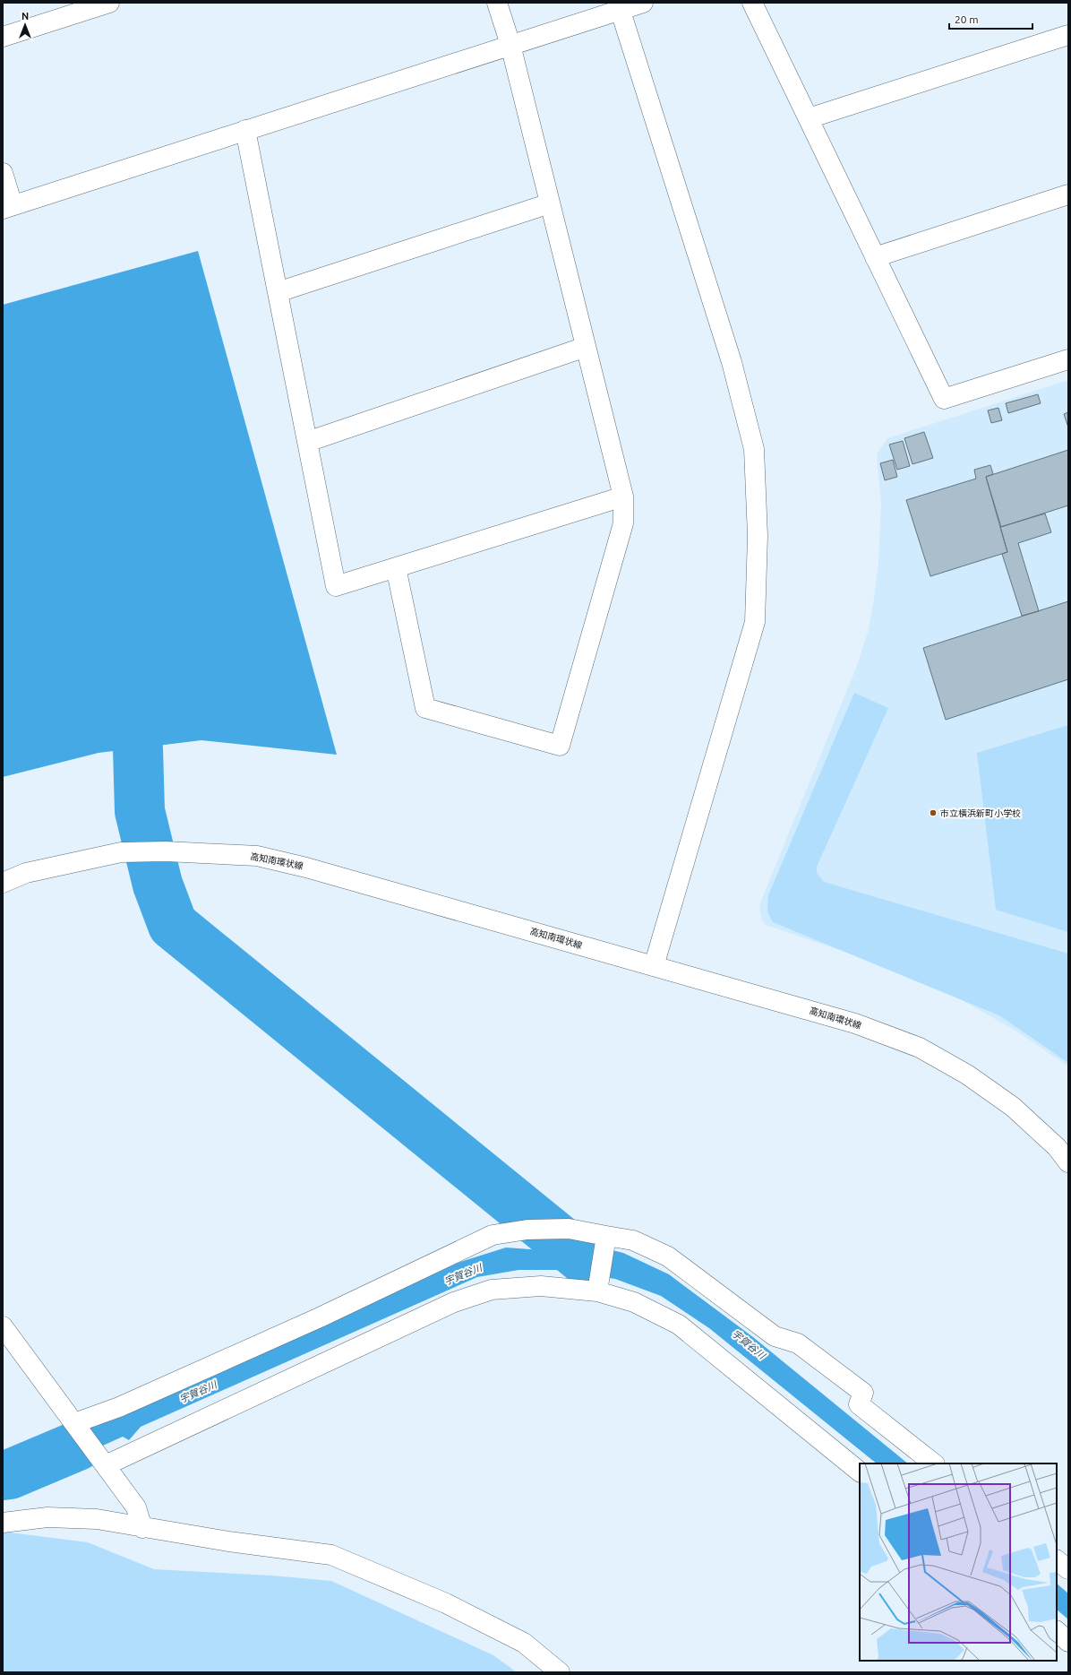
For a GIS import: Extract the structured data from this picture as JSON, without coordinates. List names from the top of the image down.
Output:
{
  "streets": {
    "street": ["高知南環状線"]
  },
  "water": ["宇賀谷川"],
  "places": ["市立横浜新町小学校"],
  "scale_bar": "20 m",
  "north": "top"
}
